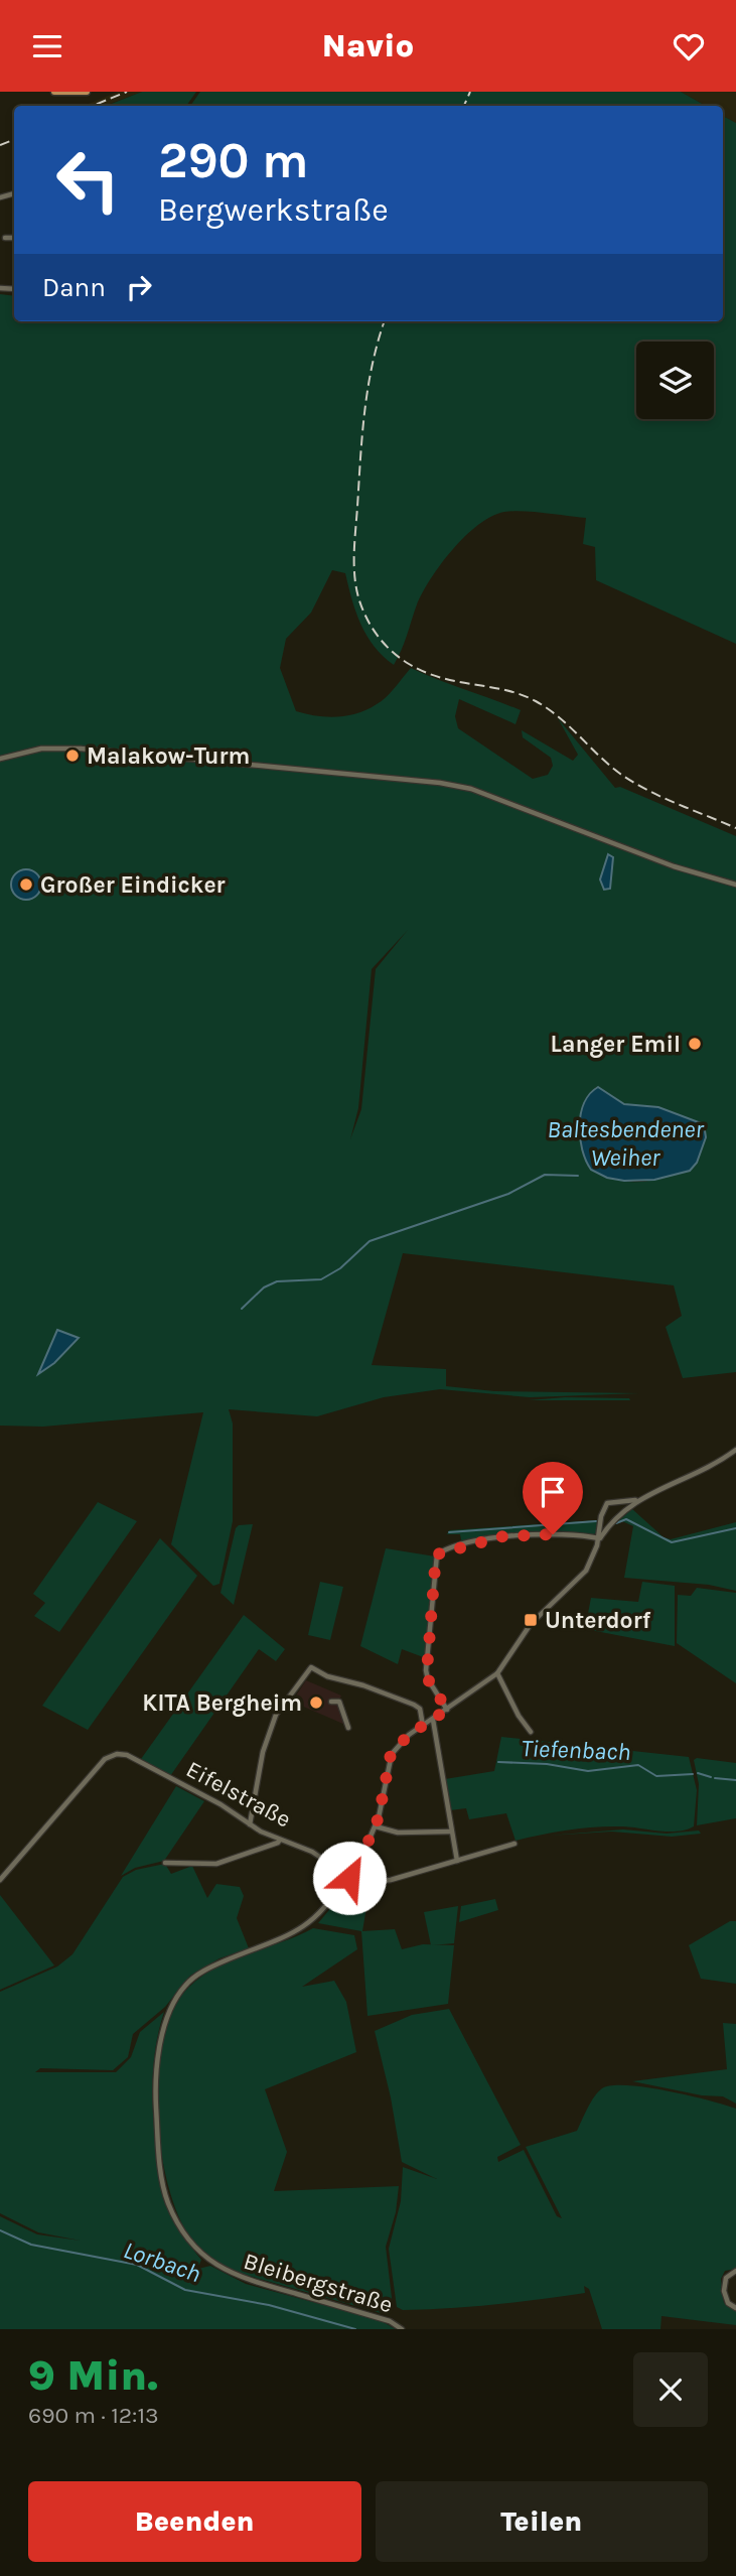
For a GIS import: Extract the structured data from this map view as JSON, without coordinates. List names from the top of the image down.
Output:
{
  "streets": {
    "street": ["Eifelstraße", "Bleibergstraße"]
  },
  "water": ["Baltesbendener Weiher", "Tiefenbach", "Lorbach"],
  "places": {
    "other": [
      "Malakow-Turm",
      "Großer Eindicker",
      "Langer Emil",
      "KITA Bergheim"
    ],
    "transit": ["Unterdorf"]
  },
  "page": {
    "header": "Navio",
    "turn": ["290 m", "Bergwerkstraße"],
    "then": "Dann",
    "heading": ["9 Min.", "690 m · 12:13"],
    "buttons": ["Beenden", "Teilen"]
  }
}
